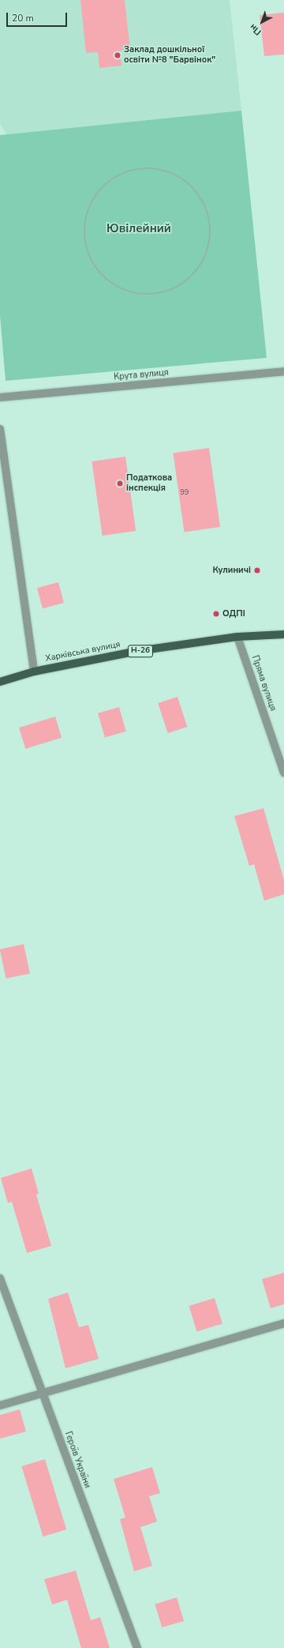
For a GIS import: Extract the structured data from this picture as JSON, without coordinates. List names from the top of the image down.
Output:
{
  "streets": {
    "main road": ["Н-26", "Харківська вулиця"],
    "street": ["Крута вулиця", "Пряма вулиця", "Героїв України"]
  },
  "crossings": [
    ["Харківська вулиця", "Пряма вулиця"]
  ],
  "districts": ["Ювілейний"],
  "places": [
    "Заклад дошкільної освіти №8 \"Барвінок\"",
    "Податкова інспекція",
    "Кулиничі",
    "ОДПІ"
  ],
  "house_numbers": ["99"],
  "scale_bar": "20 m",
  "north": "bottom left"
}
